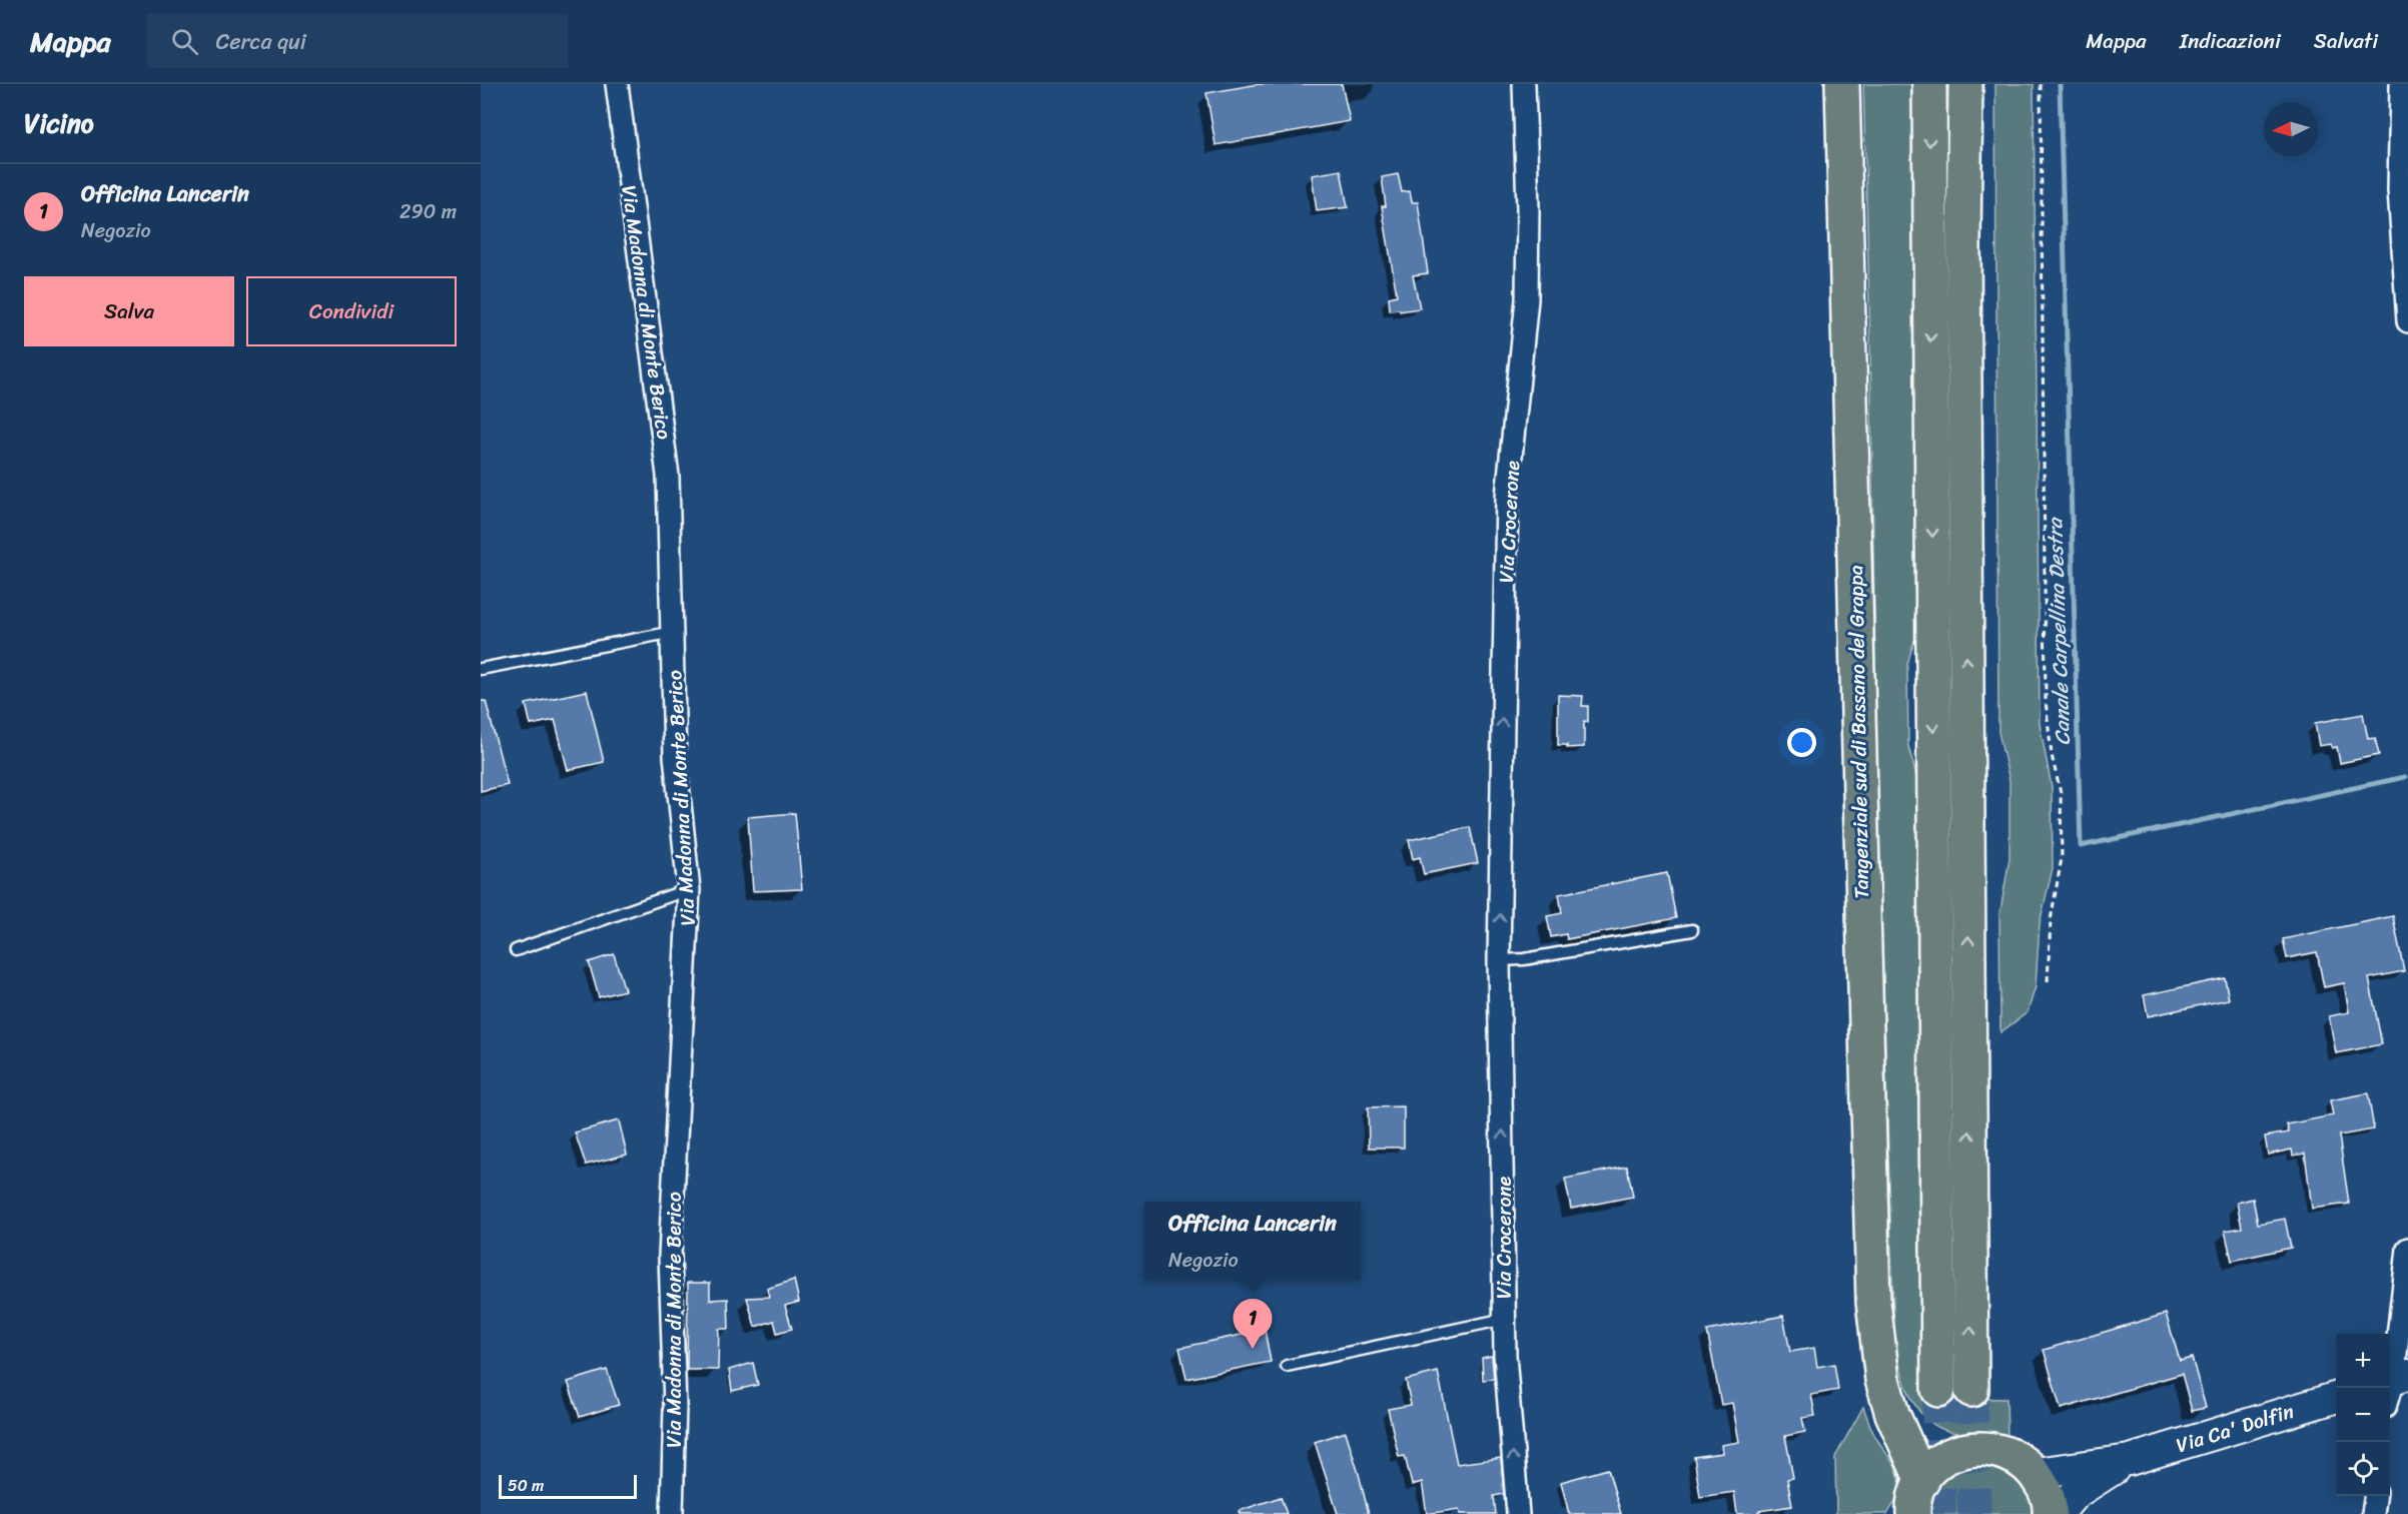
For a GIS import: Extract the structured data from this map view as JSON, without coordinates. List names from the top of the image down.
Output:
{
  "streets": {
    "main road": ["Tangenziale sud di Bassano del Grappa"],
    "street": ["Via Madonna di Monte Berico", "Via Crocerone", "Via Ca' Dolfin"]
  },
  "crossings": [
    ["Tangenziale sud di Bassano del Grappa", "Via Ca' Dolfin"]
  ],
  "one_way": ["Via Crocerone"],
  "water": ["Canale Carpellina Destra"],
  "scale_bar": "50 m",
  "north": "left",
  "page": {
    "header": "Mappa",
    "search": "Cerca qui",
    "nav": ["Mappa", "Indicazioni", "Salvati"],
    "heading": "Vicino",
    "list": [
      {
        "mark": "1",
        "name": "Officina Lancerin",
        "note": "Negozio",
        "value": "290 m"
      }
    ],
    "buttons": ["Salva", "Condividi"],
    "popup": ["Officina Lancerin", "Negozio"],
    "pins": "1",
    "map_buttons": ["+", "−"],
    "scale": "50 m"
  }
}
